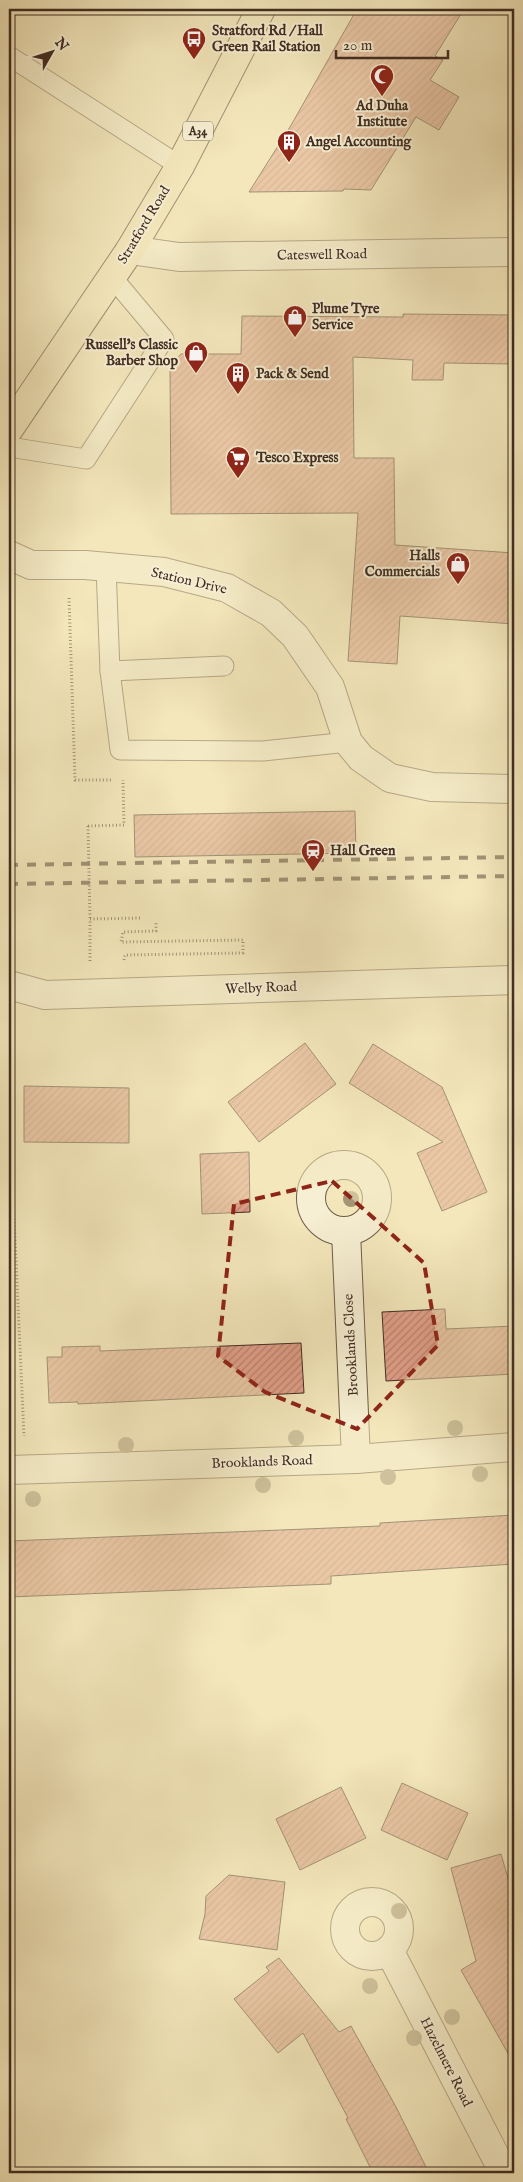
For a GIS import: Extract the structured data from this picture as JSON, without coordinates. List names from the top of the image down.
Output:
{
  "streets": {
    "highway": ["A34", "Stratford Road"],
    "street": [
      "Cateswell Road",
      "Station Drive",
      "Welby Road",
      "Brooklands Close",
      "Brooklands Road",
      "Hazelmere Road"
    ]
  },
  "crossings": [
    ["Stratford Road", "Cateswell Road"],
    ["Brooklands Close", "Brooklands Road"]
  ],
  "places": {
    "bus stop": ["Stratford Rd / Hall Green Rail Station"],
    "mosque": ["Ad Duha Institute"],
    "building": ["Angel Accounting", "Pack & Send"],
    "shop": ["Plume Tyre Service", "Russell's Classic Barber Shop", "Halls Commercials"],
    "supermarket": ["Tesco Express"],
    "station": ["Hall Green"]
  },
  "scale_bar": "20 m",
  "north": "top right"
}
